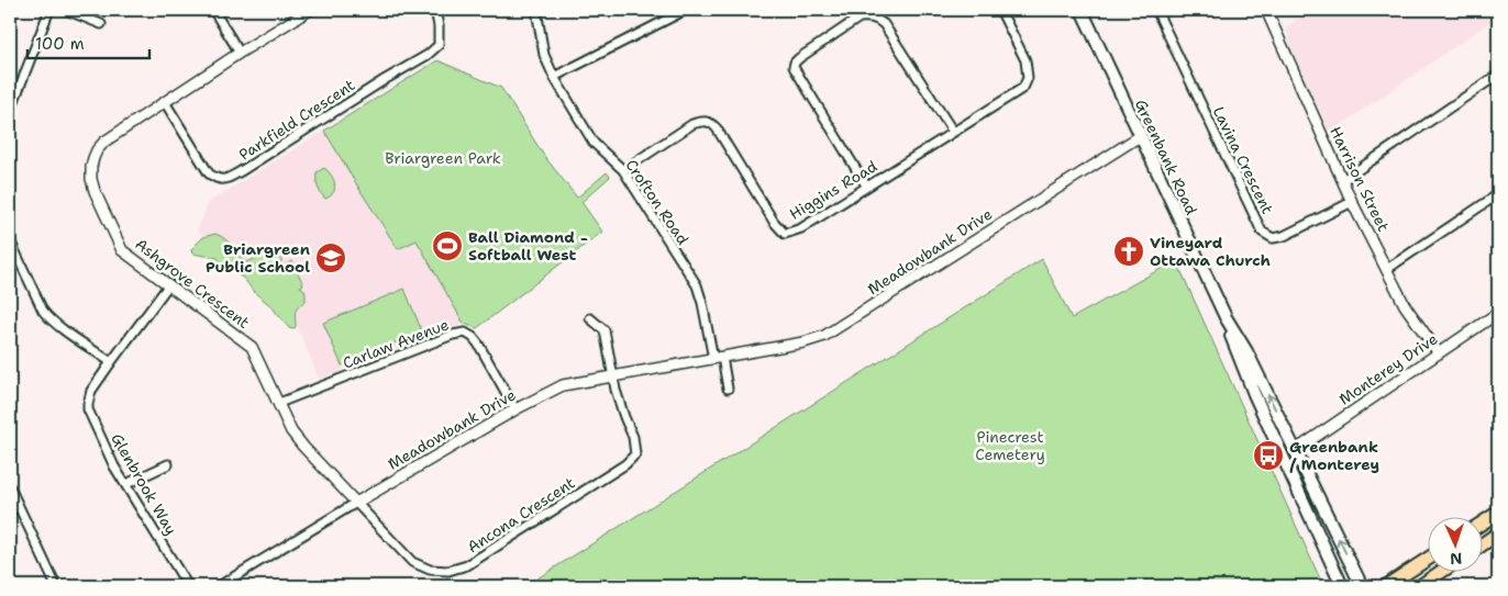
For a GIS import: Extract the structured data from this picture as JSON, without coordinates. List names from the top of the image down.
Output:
{
  "streets": {
    "main road": ["Greenbank Road"],
    "street": [
      "Parkfield Crescent",
      "Lavina Crescent",
      "Harrison Street",
      "Higgins Road",
      "Crofton Road",
      "Meadowbank Drive",
      "Ashgrove Crescent",
      "Carlaw Avenue",
      "Monterey Drive",
      "Glenbrook Way",
      "Ancona Crescent"
    ]
  },
  "crossings": [
    ["Parkfield Crescent", "Ashgrove Crescent"],
    ["Greenbank Road", "Meadowbank Drive"],
    ["Greenbank Road", "Monterey Drive"],
    ["Lavina Crescent", "Harrison Street"],
    ["Harrison Street", "Monterey Drive"],
    ["Higgins Road", "Crofton Road"],
    ["Crofton Road", "Meadowbank Drive"],
    ["Meadowbank Drive", "Ashgrove Crescent"],
    ["Meadowbank Drive", "Carlaw Avenue"],
    ["Meadowbank Drive", "Ancona Crescent"],
    ["Ashgrove Crescent", "Carlaw Avenue"],
    ["Ashgrove Crescent", "Glenbrook Way"],
    ["Ashgrove Crescent", "Ancona Crescent"]
  ],
  "parks": ["Briargreen Park", "Pinecrest Cemetery"],
  "places": {
    "sports": ["Ball Diamond - Softball West"],
    "church": ["Vineyard Ottawa Church"],
    "school or university": ["Briargreen Public School"],
    "bus stop": ["Greenbank / Monterey"]
  },
  "scale_bar": "100 m",
  "north": "bottom"
}
